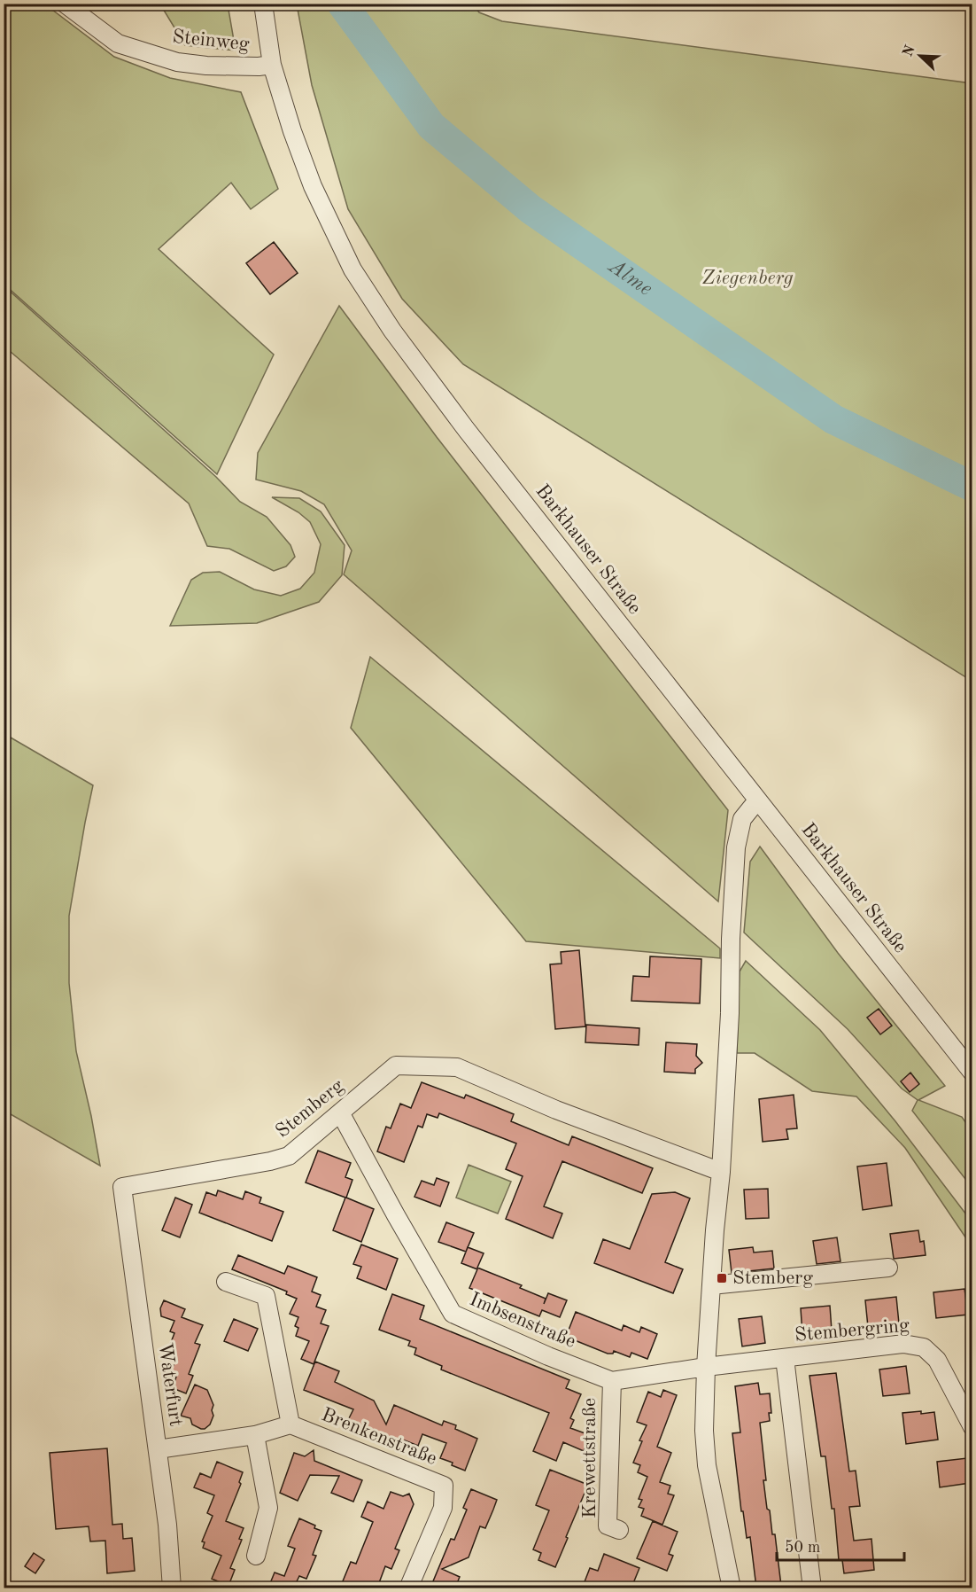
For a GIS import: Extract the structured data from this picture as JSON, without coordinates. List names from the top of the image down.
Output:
{
  "streets": {
    "street": [
      "Steinweg",
      "Barkhauser Straße",
      "Stemberg",
      "Imbsenstraße",
      "Stembergring",
      "Waterfurt",
      "Brenkenstraße",
      "Krewettstraße"
    ]
  },
  "crossings": [
    ["Steinweg", "Barkhauser Straße"],
    ["Stemberg", "Imbsenstraße"],
    ["Stemberg", "Waterfurt"],
    ["Imbsenstraße", "Stembergring"],
    ["Imbsenstraße", "Krewettstraße"],
    ["Waterfurt", "Brenkenstraße"]
  ],
  "water": ["Alme"],
  "parks": ["Ziegenberg"],
  "places": {
    "transit": ["Stemberg"]
  },
  "scale_bar": "50 m",
  "north": "top left"
}
